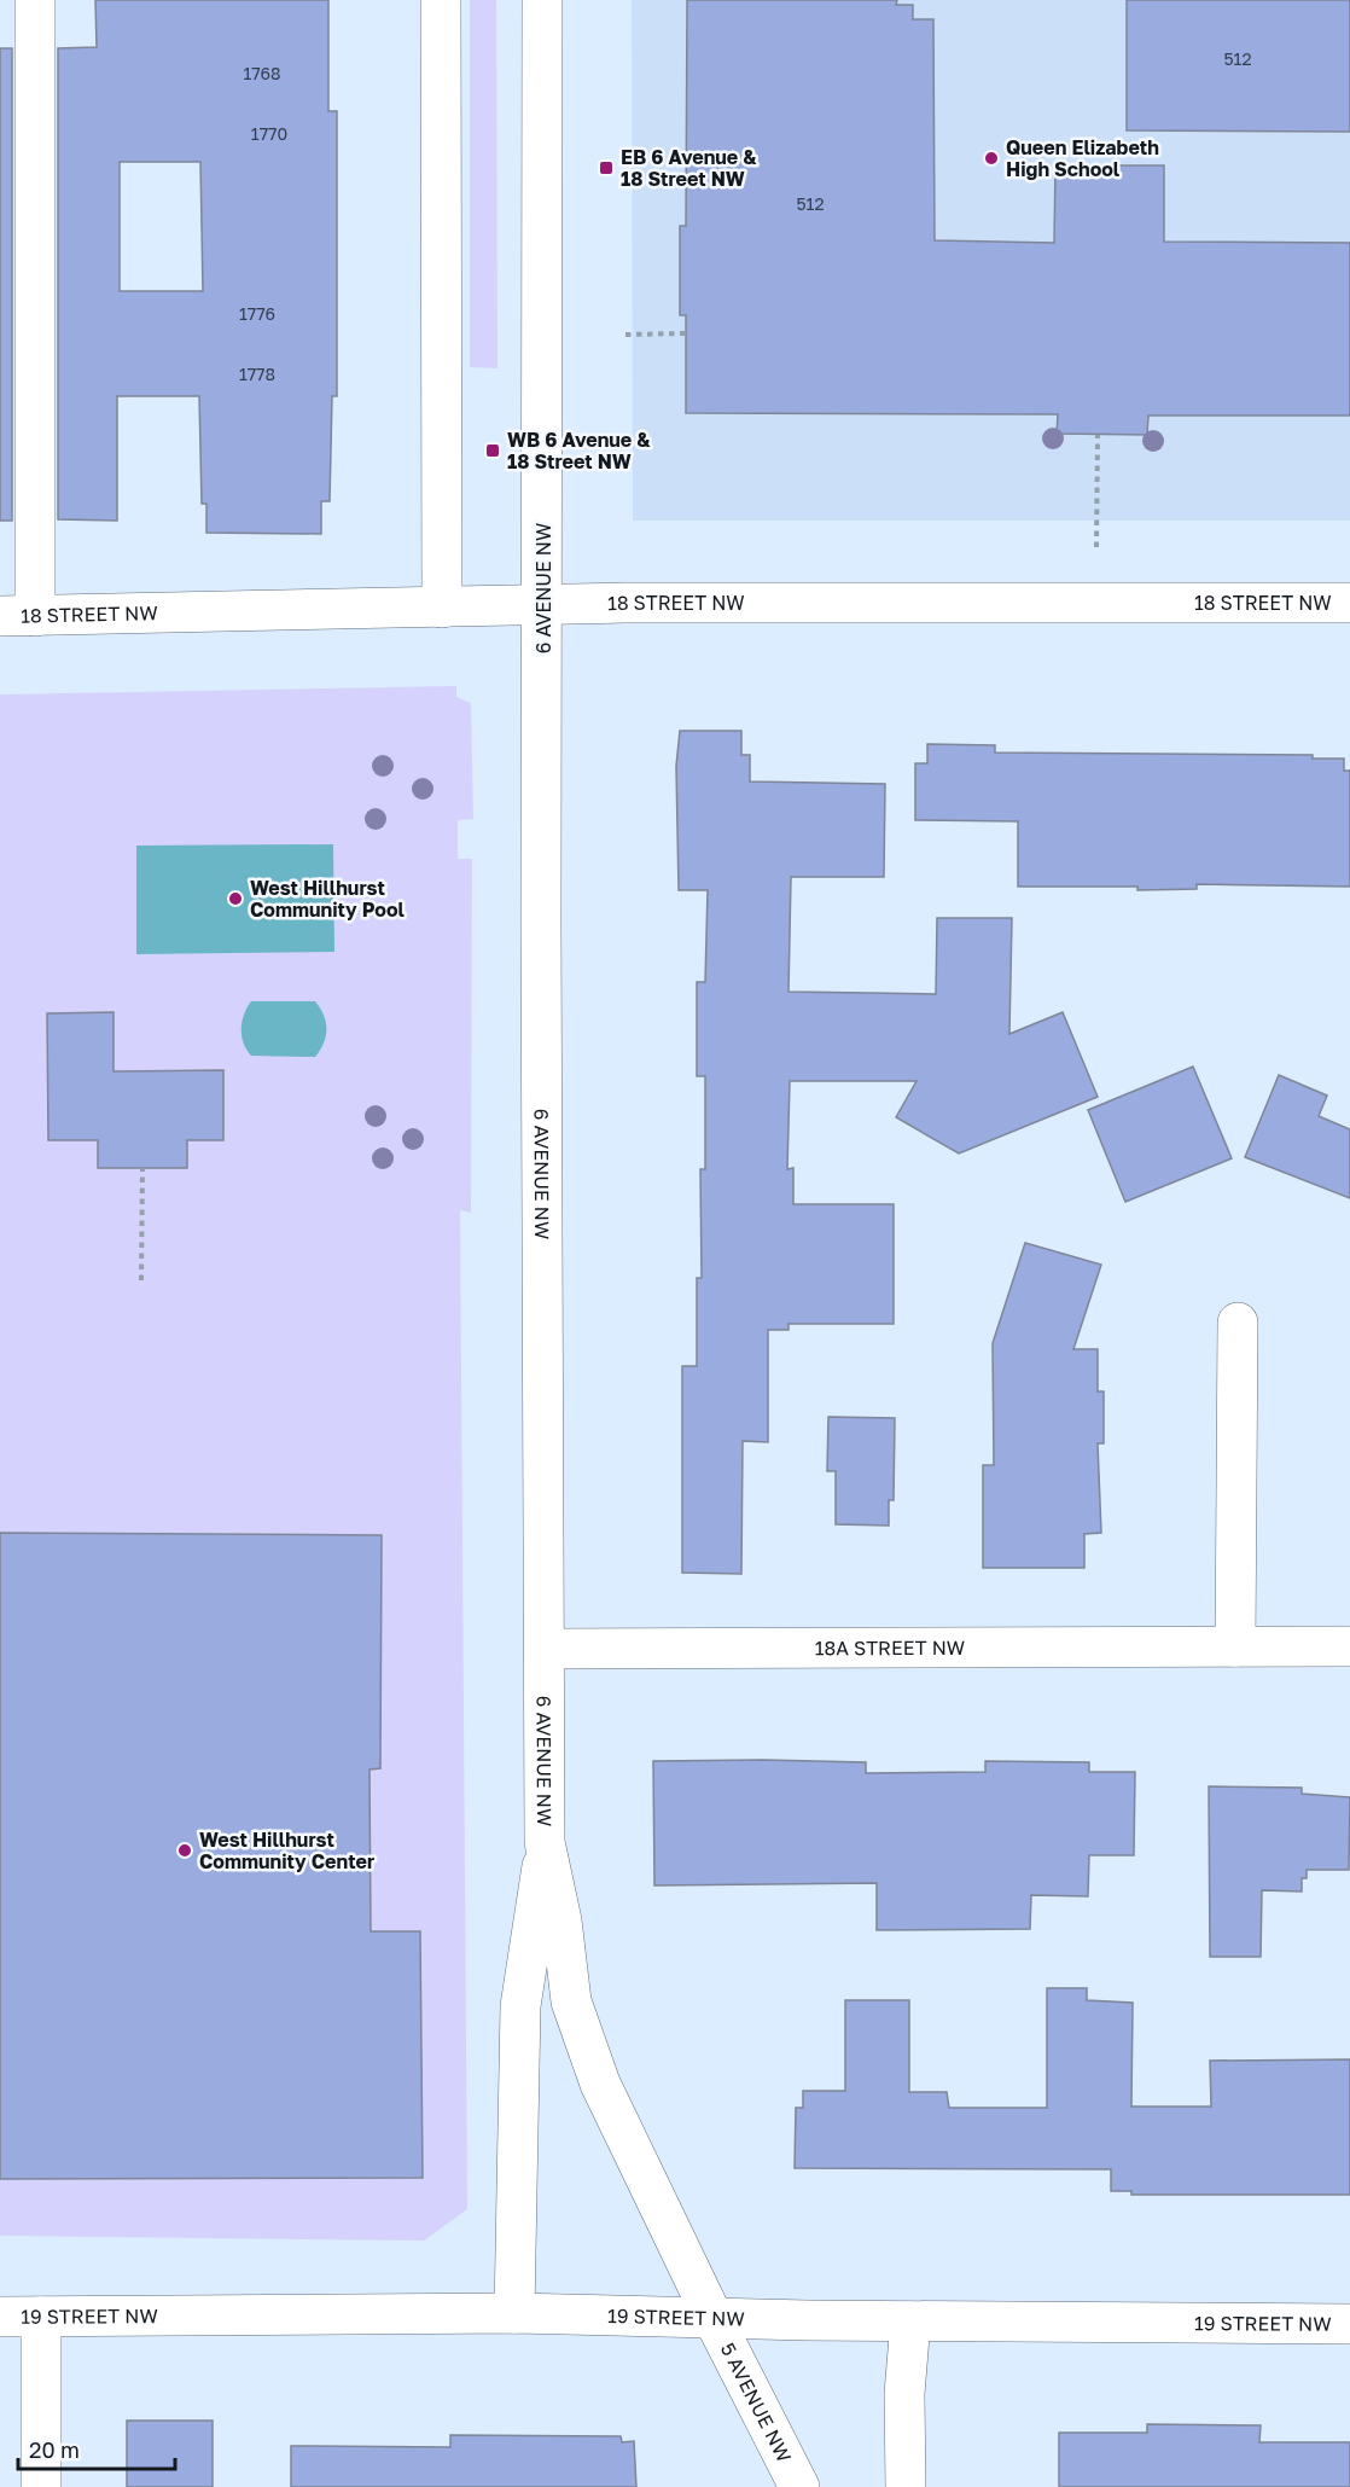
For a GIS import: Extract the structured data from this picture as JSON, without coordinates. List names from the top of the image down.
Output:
{
  "streets": {
    "street": [
      "6 AVENUE NW",
      "18 STREET NW",
      "18A STREET NW",
      "19 STREET NW",
      "5 AVENUE NW"
    ]
  },
  "crossings": [
    ["6 AVENUE NW", "18 STREET NW"],
    ["6 AVENUE NW", "18A STREET NW"],
    ["6 AVENUE NW", "19 STREET NW"],
    ["6 AVENUE NW", "5 AVENUE NW"],
    ["19 STREET NW", "5 AVENUE NW"]
  ],
  "places": {
    "other": ["Queen Elizabeth High School", "West Hillhurst Community Pool", "West Hillhurst Community Center"],
    "transit": ["EB 6 Avenue & 18 Street NW", "WB 6 Avenue & 18 Street NW"]
  },
  "house_numbers": [
    "512",
    "1768",
    "1770",
    "512",
    "1776",
    "1778"
  ],
  "scale_bar": "20 m"
}
